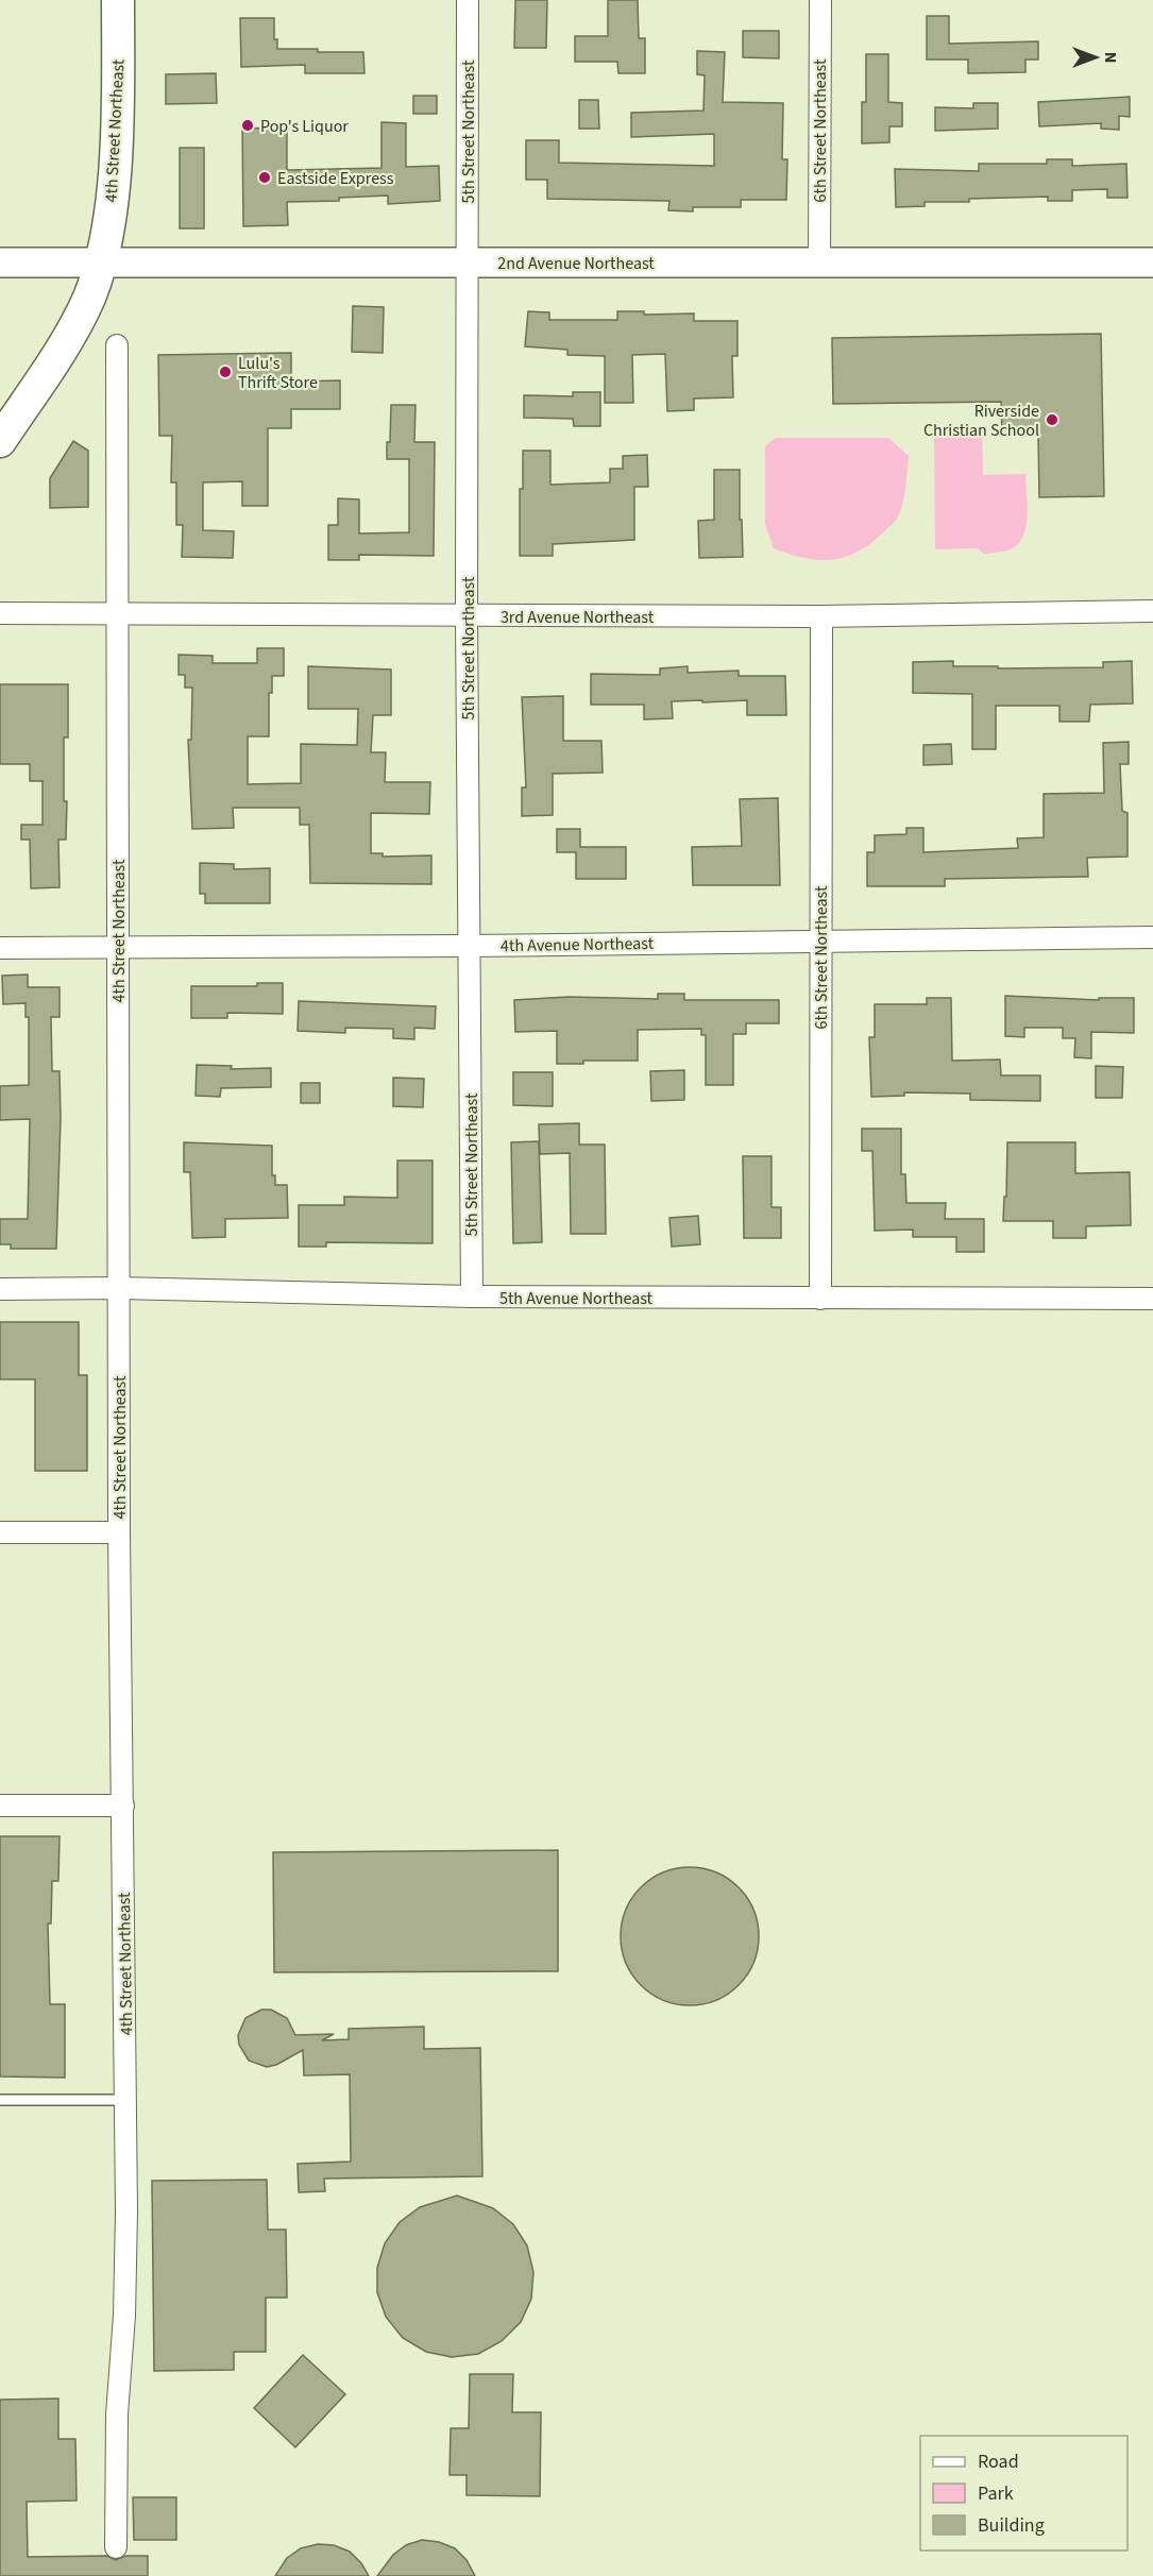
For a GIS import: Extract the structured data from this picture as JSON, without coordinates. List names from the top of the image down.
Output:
{
  "streets": {
    "main road": ["4th Street Northeast"],
    "street": [
      "6th Street Northeast",
      "5th Street Northeast",
      "2nd Avenue Northeast",
      "3rd Avenue Northeast",
      "4th Avenue Northeast",
      "5th Avenue Northeast"
    ]
  },
  "crossings": [
    ["4th Street Northeast", "2nd Avenue Northeast"],
    ["4th Street Northeast", "3rd Avenue Northeast"],
    ["4th Street Northeast", "4th Avenue Northeast"],
    ["4th Street Northeast", "5th Avenue Northeast"],
    ["6th Street Northeast", "2nd Avenue Northeast"],
    ["6th Street Northeast", "3rd Avenue Northeast"],
    ["6th Street Northeast", "4th Avenue Northeast"],
    ["6th Street Northeast", "5th Avenue Northeast"],
    ["5th Street Northeast", "2nd Avenue Northeast"],
    ["5th Street Northeast", "3rd Avenue Northeast"],
    ["5th Street Northeast", "4th Avenue Northeast"],
    ["5th Street Northeast", "5th Avenue Northeast"]
  ],
  "places": [
    "Pop's Liquor",
    "Eastside Express",
    "Lulu's Thrift Store",
    "Riverside Christian School"
  ],
  "legend": ["Road", "Park", "Building"],
  "north": "right"
}
